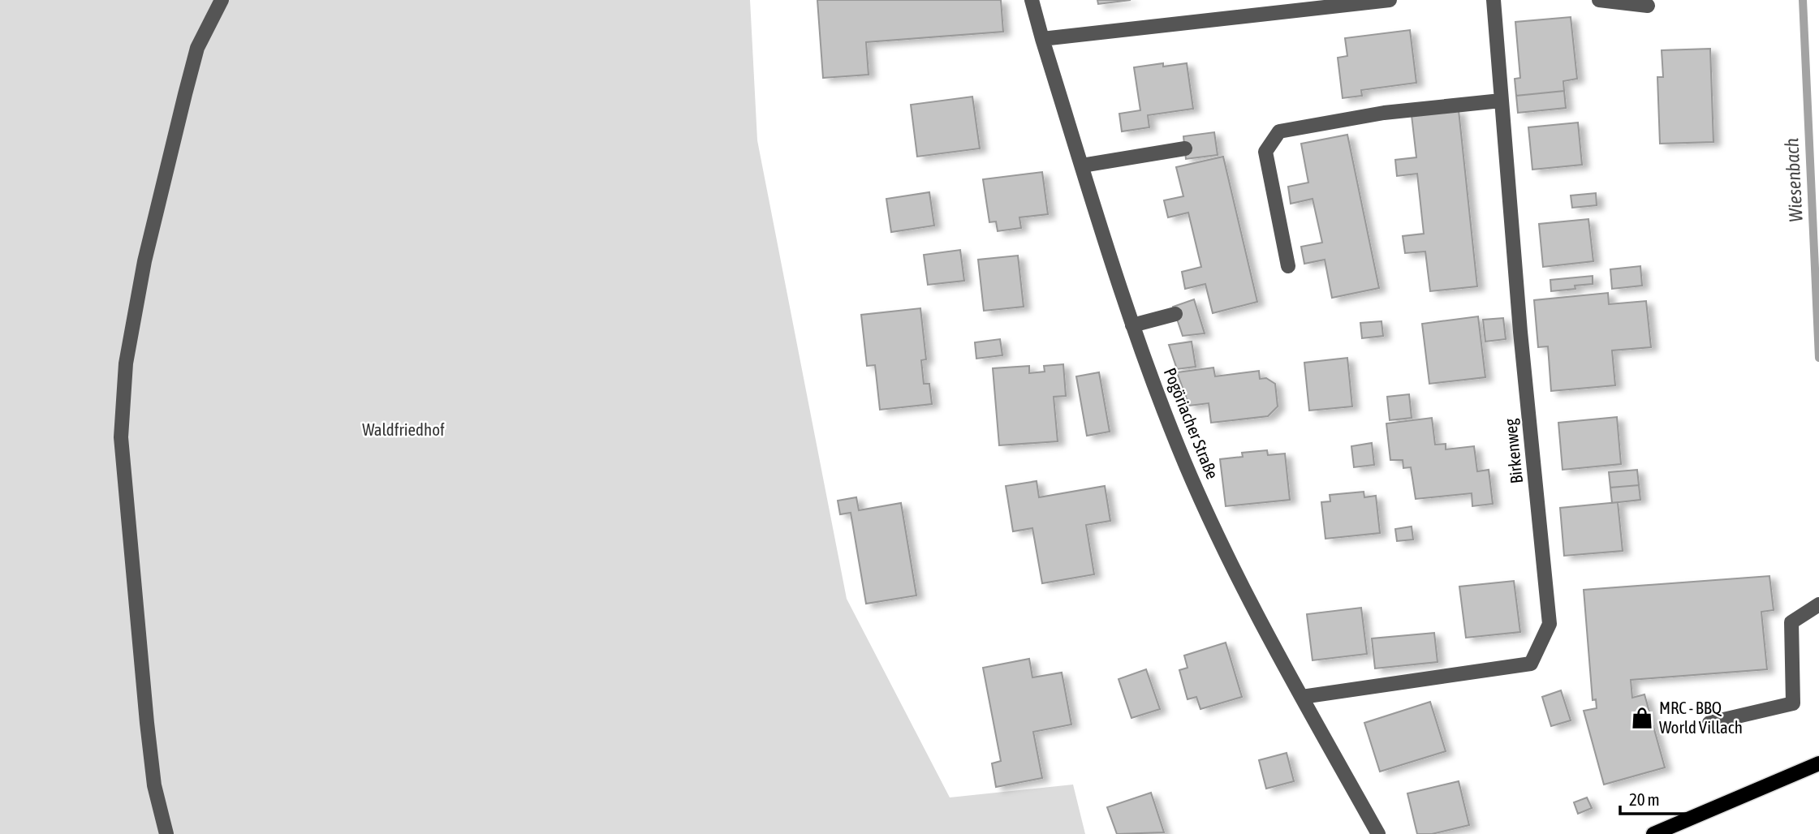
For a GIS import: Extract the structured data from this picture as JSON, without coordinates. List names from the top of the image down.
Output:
{
  "streets": {
    "street": ["Pogöriacher Straße", "Birkenweg"]
  },
  "crossings": [
    ["Pogöriacher Straße", "Birkenweg"]
  ],
  "water": ["Wiesenbach"],
  "parks": ["Waldfriedhof"],
  "places": {
    "shop": ["MRC - BBQ World Villach"]
  },
  "scale_bar": "20 m"
}
